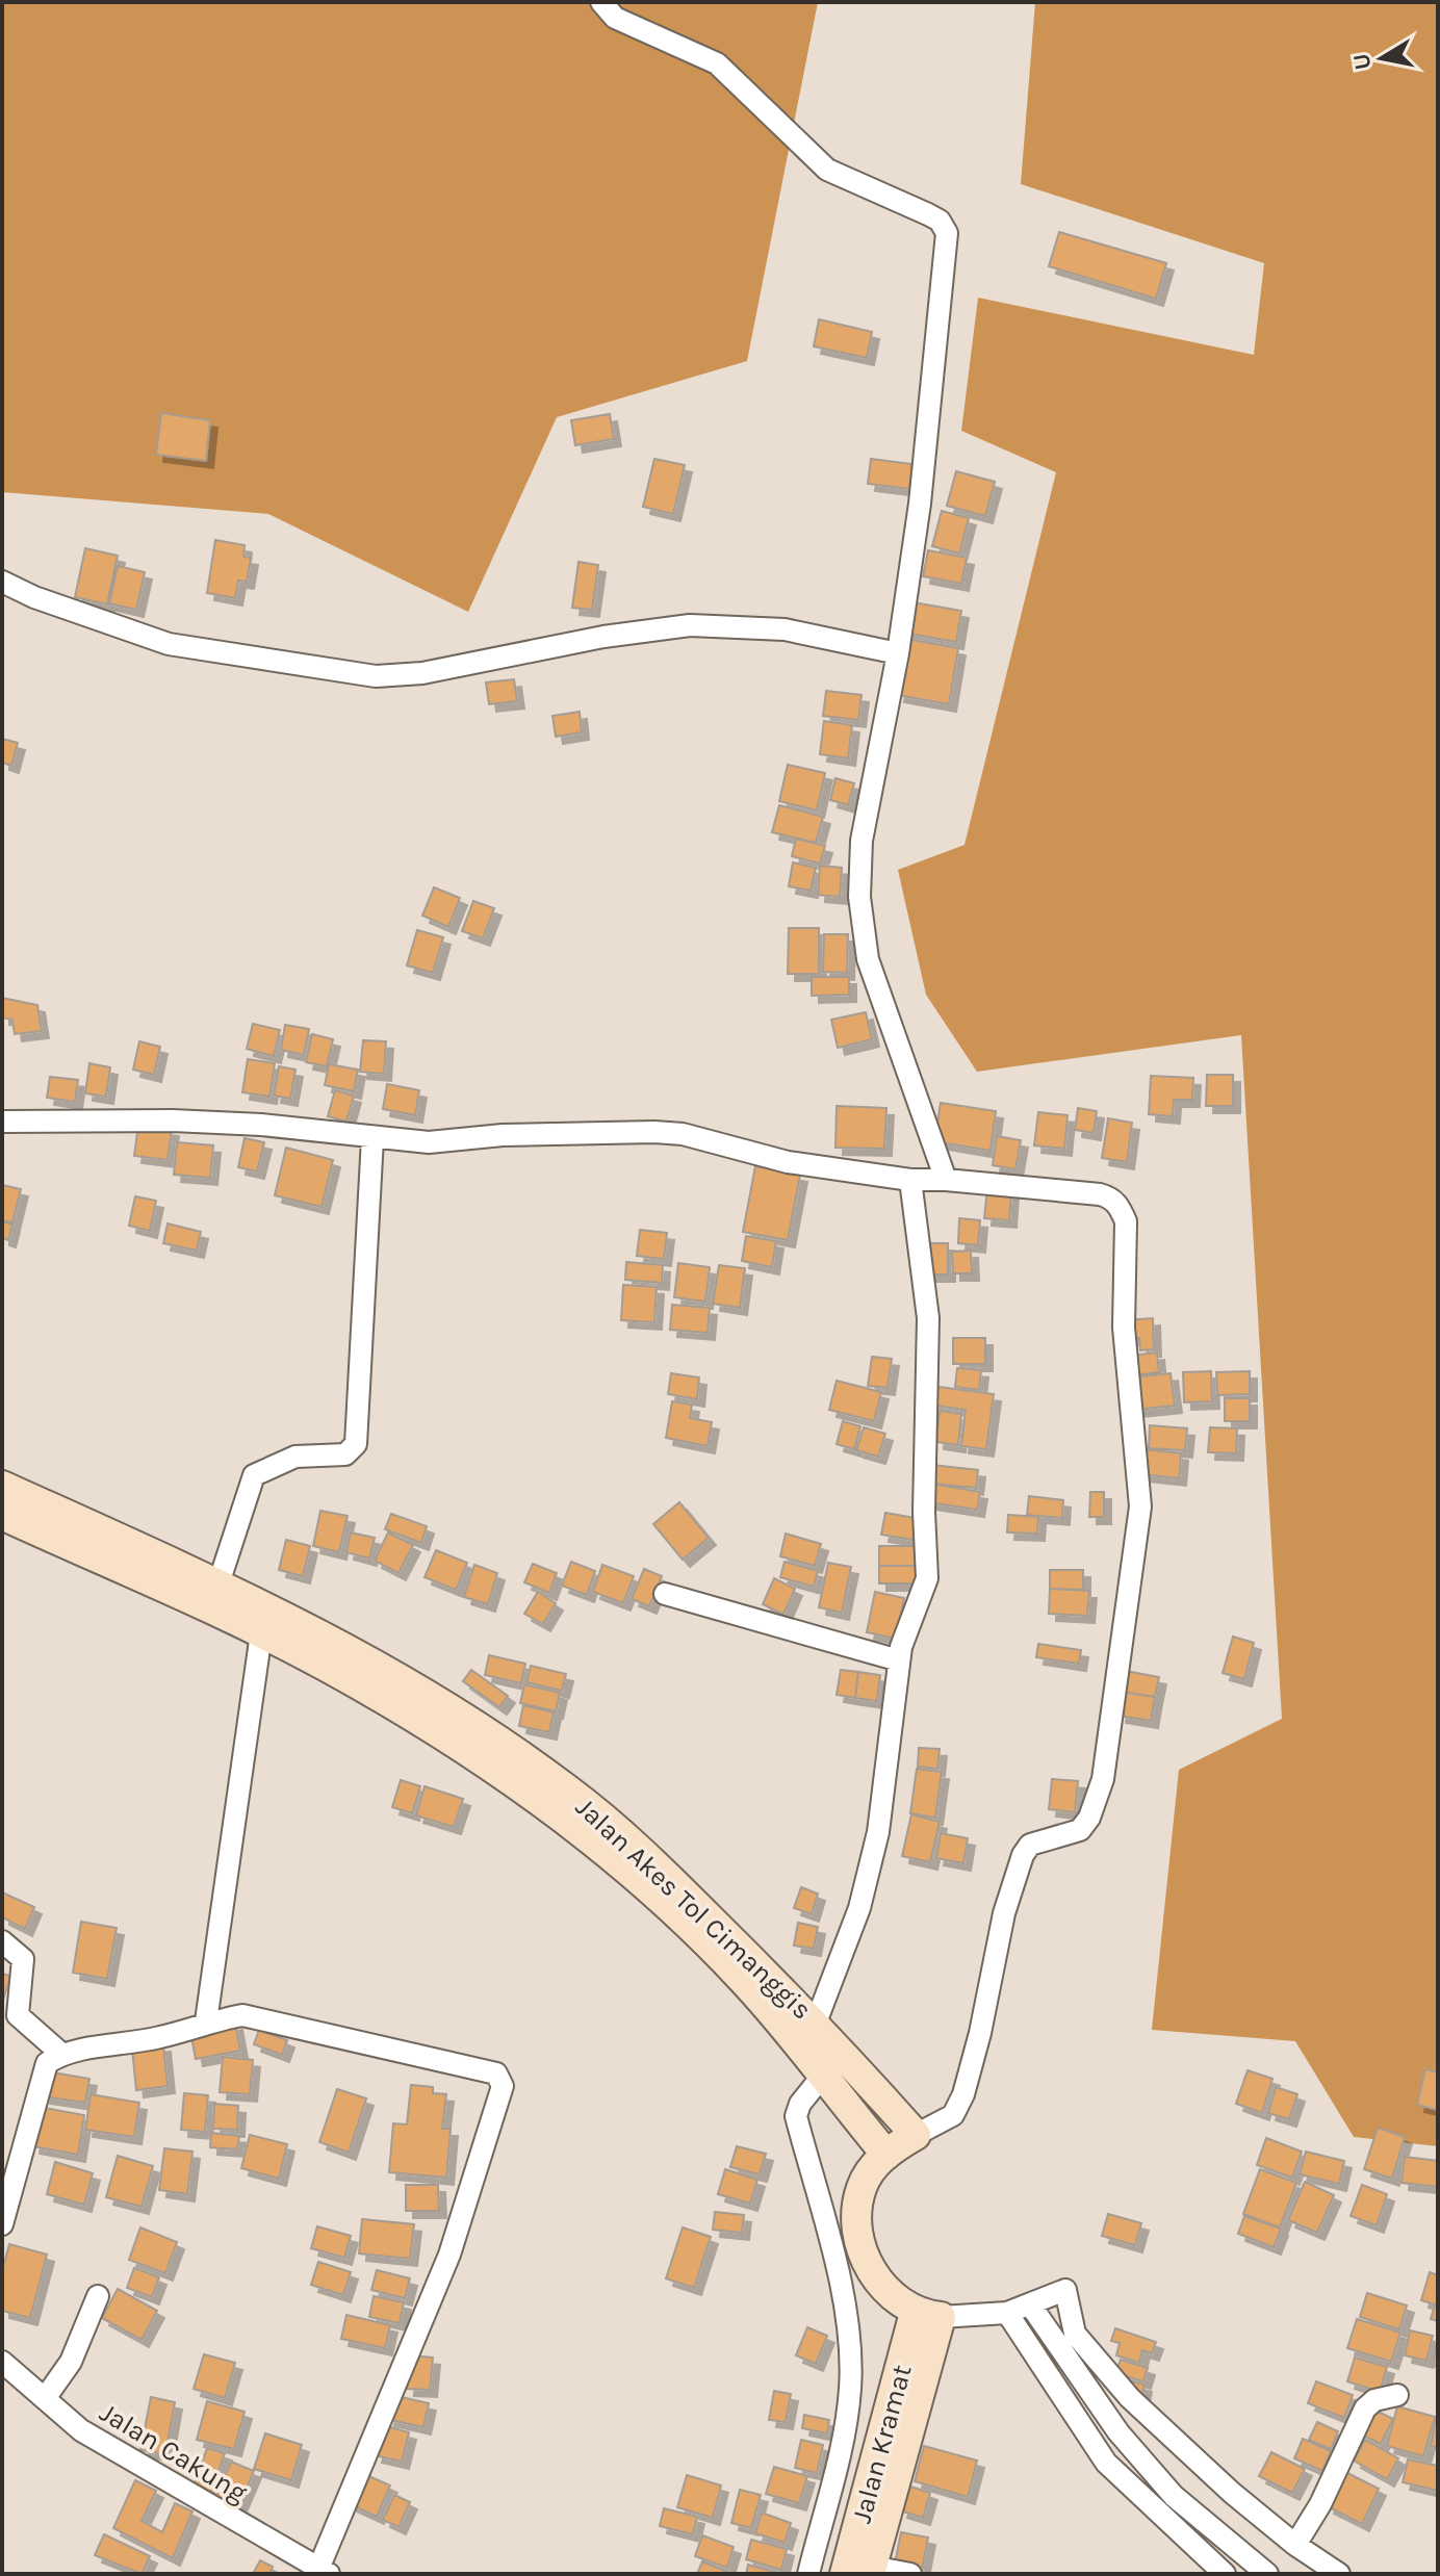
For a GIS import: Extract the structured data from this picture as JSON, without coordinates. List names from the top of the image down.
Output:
{
  "streets": {
    "main road": ["Jalan Akes Tol Cimanggis", "Jalan Kramat"],
    "street": ["Jalan Cakung"]
  },
  "north": "left"
}
